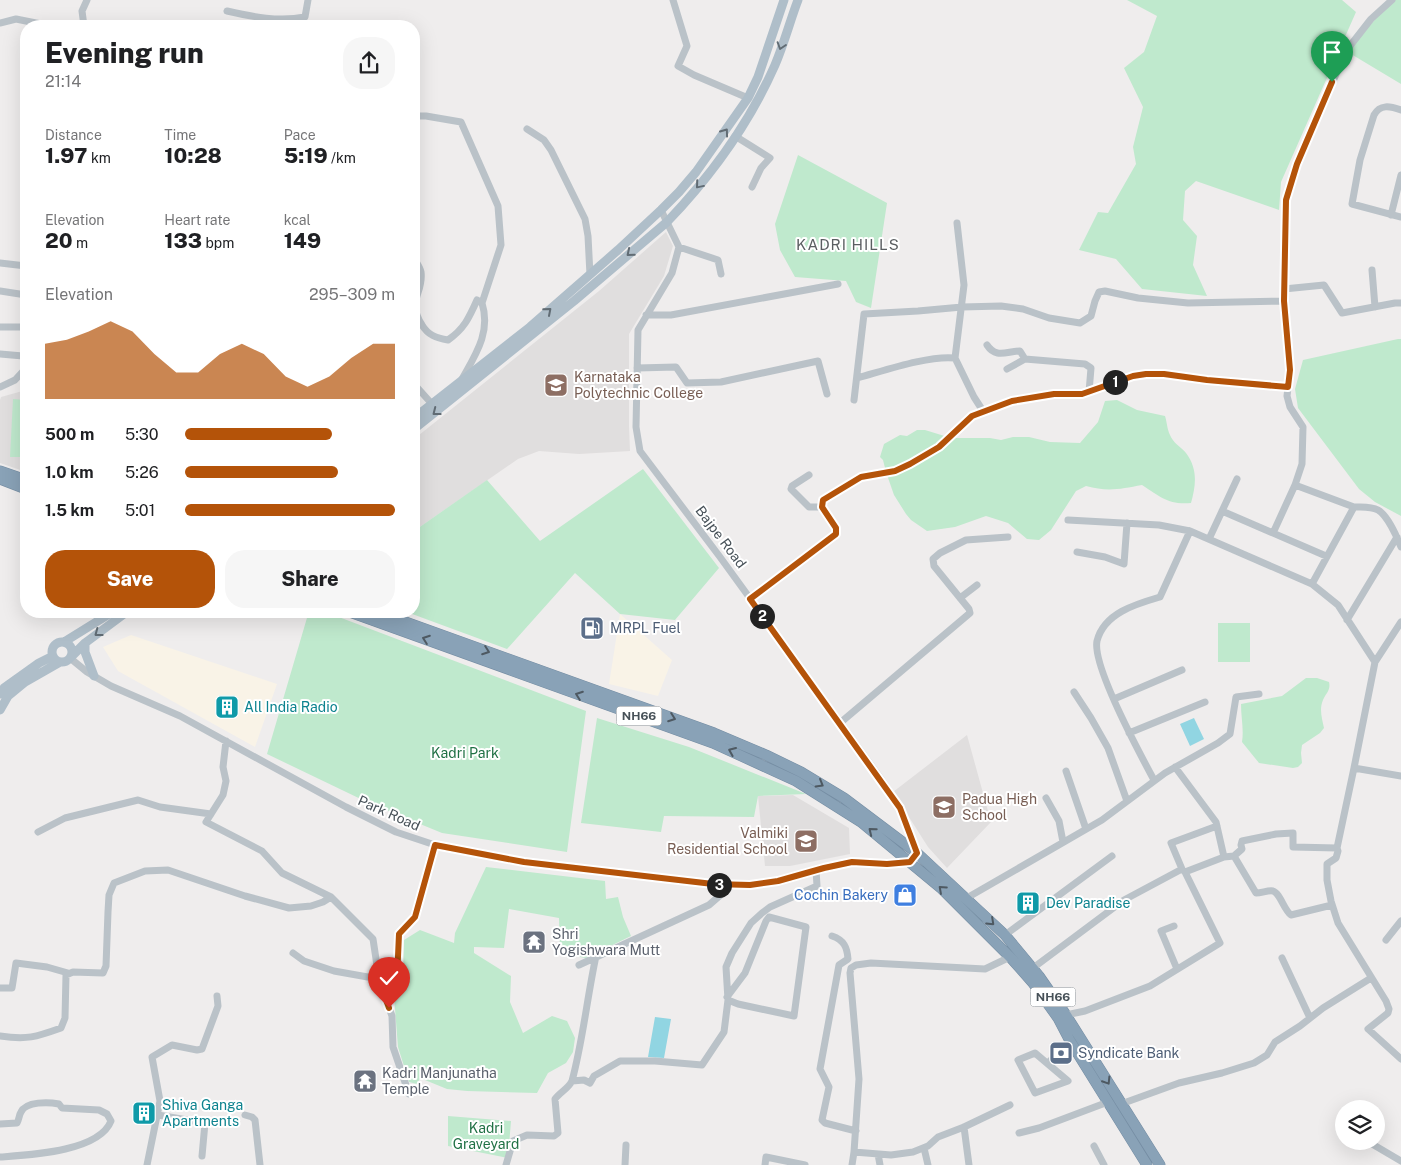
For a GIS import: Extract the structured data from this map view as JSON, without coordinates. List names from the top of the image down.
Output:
{
  "streets": {
    "highway": ["NH66"],
    "street": ["Bajpe Road", "Park Road"]
  },
  "crossings": [
    ["Bajpe Road", "NH66"],
    ["Bajpe Road", "Park Road"],
    ["NH66", "Park Road"]
  ],
  "districts": ["KADRI HILLS"],
  "parks": ["Kadri Park", "Kadri Graveyard"],
  "places": {
    "school or university": ["Karnataka Polytechnic College", "Padua High School", "Valmiki Residential School"],
    "fuel station": ["MRPL Fuel"],
    "building": ["All India Radio", "Dev Paradise", "Shiva Ganga Apartments"],
    "shop": ["Cochin Bakery"],
    "temple": ["Shri Yogishwara Mutt", "Kadri Manjunatha Temple"],
    "bank": ["Syndicate Bank"]
  },
  "page": {
    "heading": ["Evening run", "21:14"],
    "stats": [
      ["Distance", "1.97 km"],
      ["Time", "10:28"],
      ["Pace", "5:19 /km"],
      ["Elevation", "20 m"],
      ["Heart rate", "133 bpm"],
      ["kcal", "149"]
    ],
    "chart": ["Elevation", "295–309 m"],
    "pins": ["1", "2", "3"],
    "list": [
      {
        "name": "500 m",
        "note": "5:30"
      },
      {
        "name": "1.0 km",
        "note": "5:26"
      },
      {
        "name": "1.5 km",
        "note": "5:01"
      }
    ],
    "buttons": ["Save", "Share"]
  }
}
